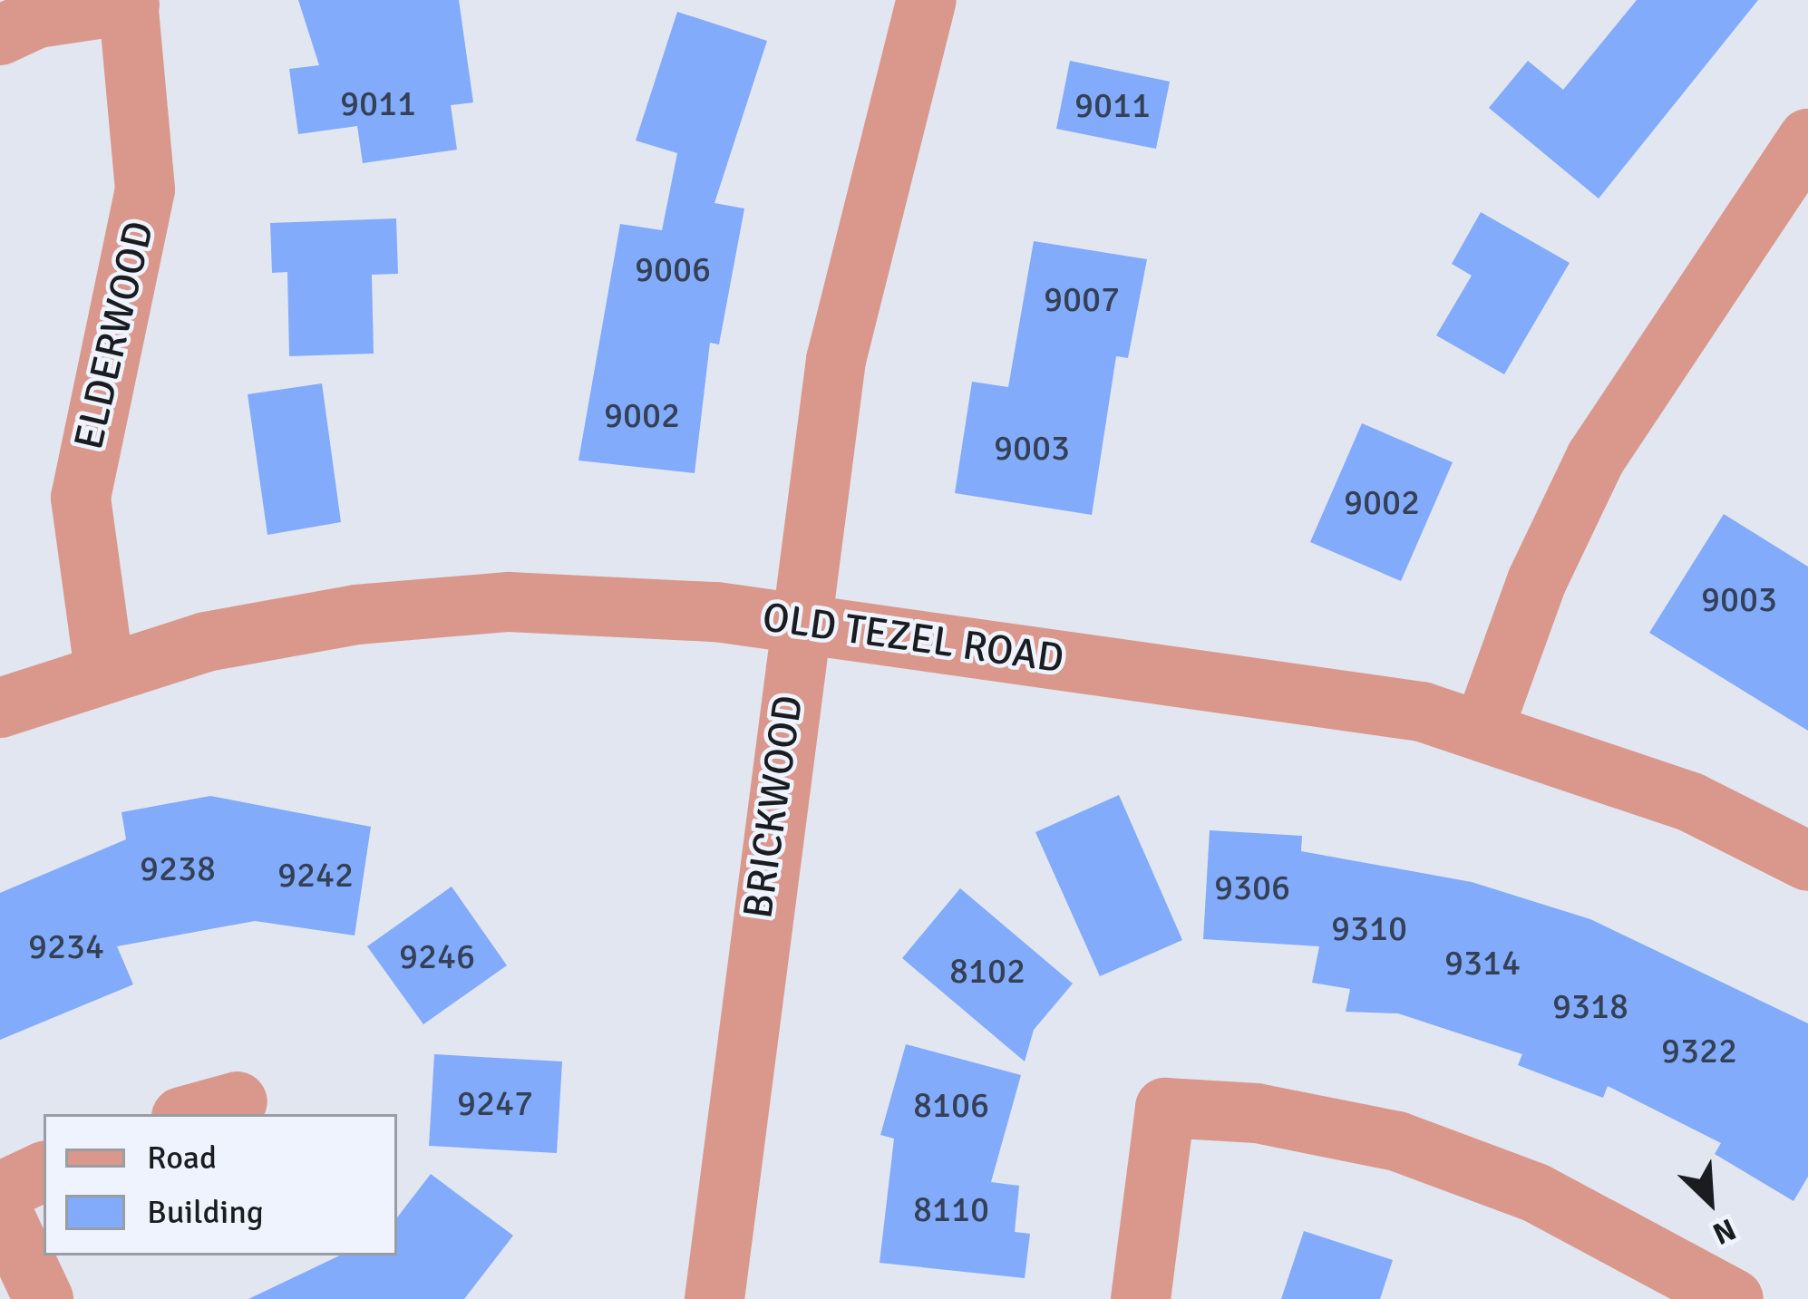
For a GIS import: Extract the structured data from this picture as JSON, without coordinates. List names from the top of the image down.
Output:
{
  "streets": {
    "street": ["ELDERWOOD", "OLD TEZEL ROAD", "BRICKWOOD"]
  },
  "crossings": [
    ["ELDERWOOD", "OLD TEZEL ROAD"],
    ["OLD TEZEL ROAD", "BRICKWOOD"]
  ],
  "house_numbers": [
    "9011",
    "9011",
    "9006",
    "9007",
    "9002",
    "9003",
    "9002",
    "9003",
    "9238",
    "9242",
    "9306",
    "9310",
    "9234",
    "9246",
    "9314",
    "8102",
    "9318",
    "9322",
    "9247",
    "8106",
    "8110"
  ],
  "legend": ["Road", "Building"],
  "north": "bottom right"
}
